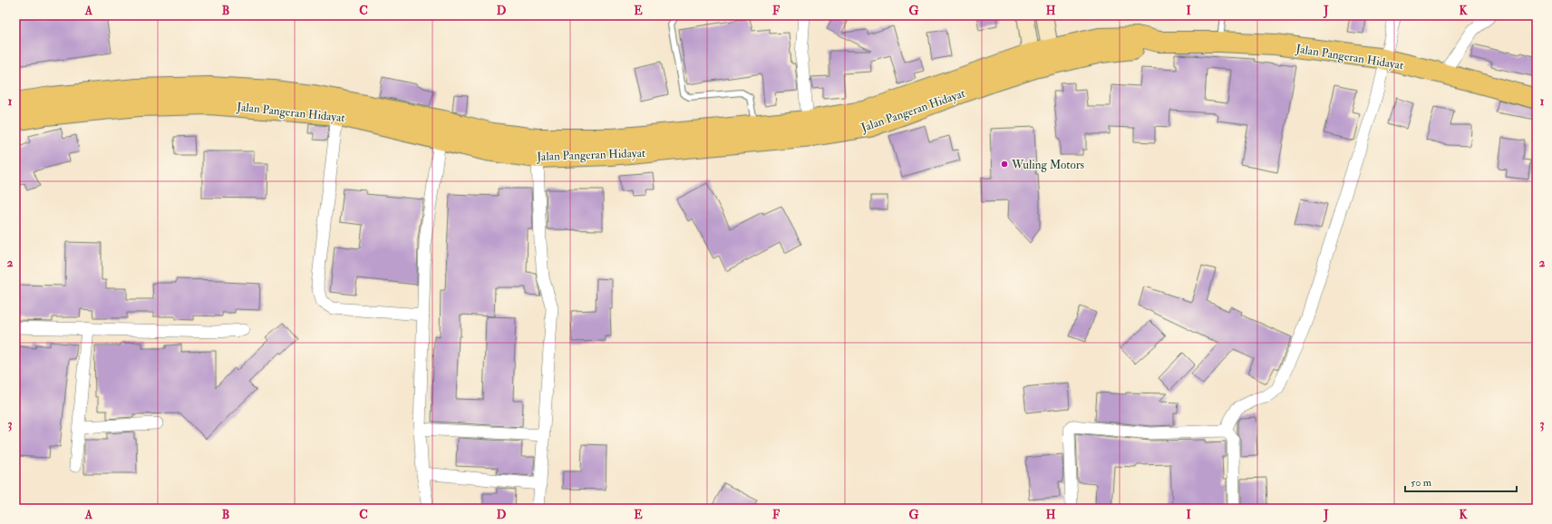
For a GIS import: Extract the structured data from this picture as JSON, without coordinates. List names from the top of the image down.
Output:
{
  "streets": {
    "highway": ["Jalan Pangeran Hidayat"]
  },
  "places": ["Wuling Motors"],
  "scale_bar": "50 m",
  "grid": {
    "columns": [
      "A",
      "B",
      "C",
      "D",
      "E",
      "F",
      "G",
      "H",
      "I",
      "J",
      "K"
    ],
    "rows": ["1", "2", "3"]
  }
}
